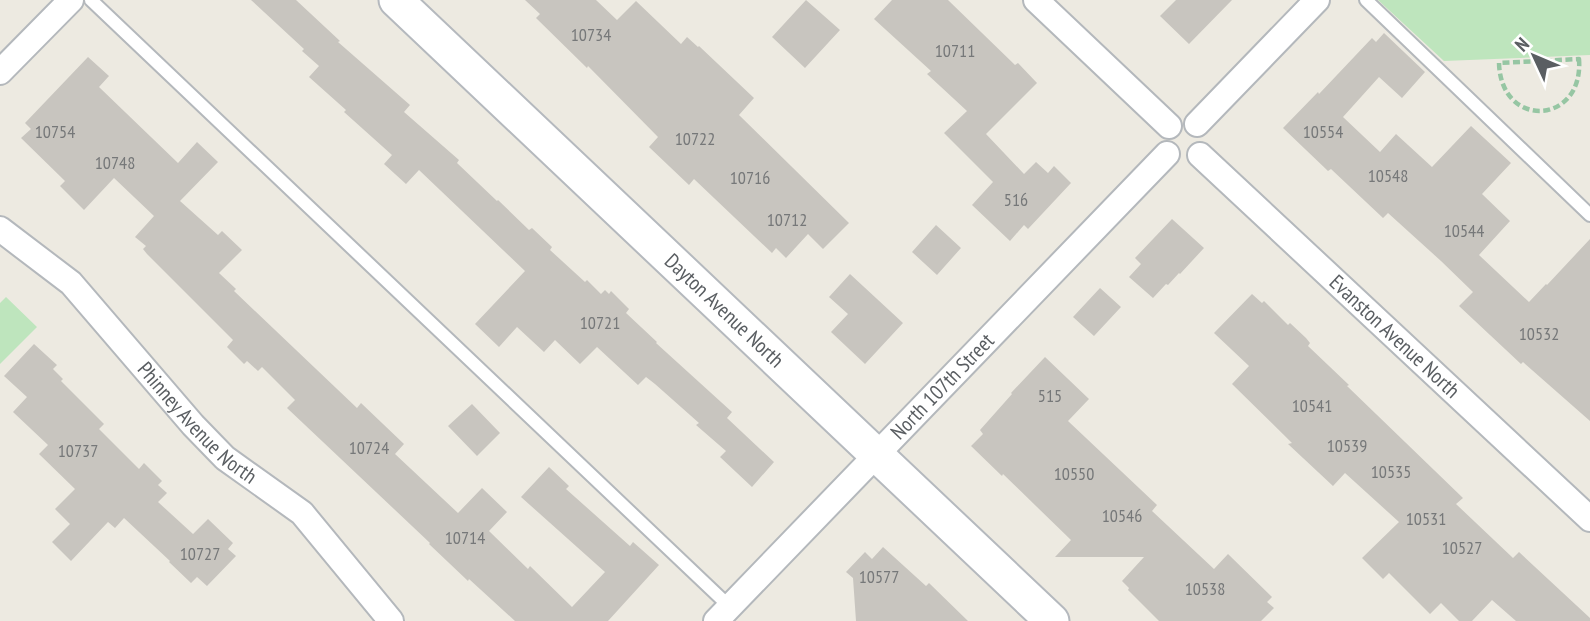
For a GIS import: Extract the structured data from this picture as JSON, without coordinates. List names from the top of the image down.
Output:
{
  "streets": {
    "street": [
      "Dayton Avenue North",
      "Evanston Avenue North",
      "North 107th Street",
      "Phinney Avenue North"
    ]
  },
  "crossings": [
    ["Dayton Avenue North", "North 107th Street"],
    ["Evanston Avenue North", "North 107th Street"]
  ],
  "house_numbers": [
    "10734",
    "10711",
    "10754",
    "10554",
    "10722",
    "10748",
    "10548",
    "10716",
    "516",
    "10712",
    "10544",
    "10721",
    "10532",
    "515",
    "10541",
    "10539",
    "10724",
    "10737",
    "10535",
    "10550",
    "10546",
    "10531",
    "10714",
    "10527",
    "10727",
    "10577",
    "10538"
  ],
  "north": "top left"
}
